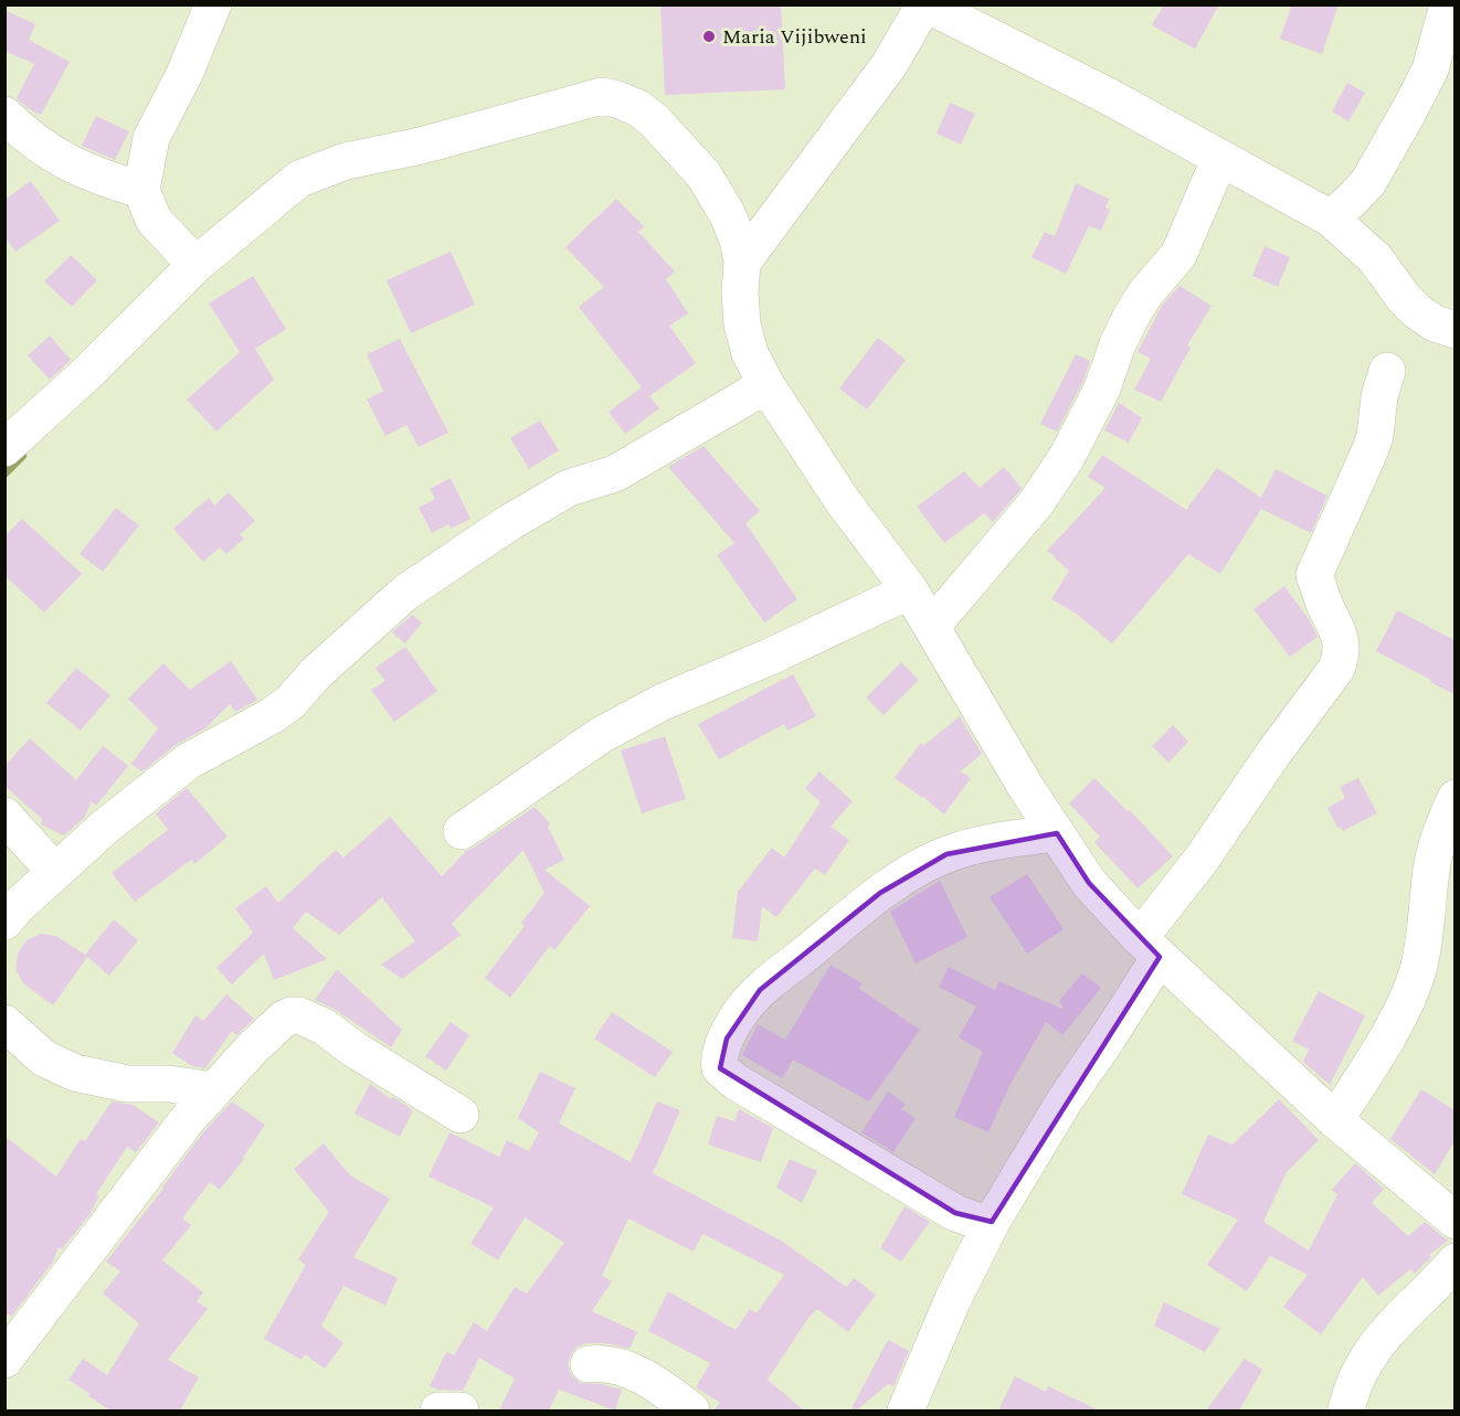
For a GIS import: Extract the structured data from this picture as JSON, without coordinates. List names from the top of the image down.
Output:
{
  "places": ["Maria Vijibweni"]
}
